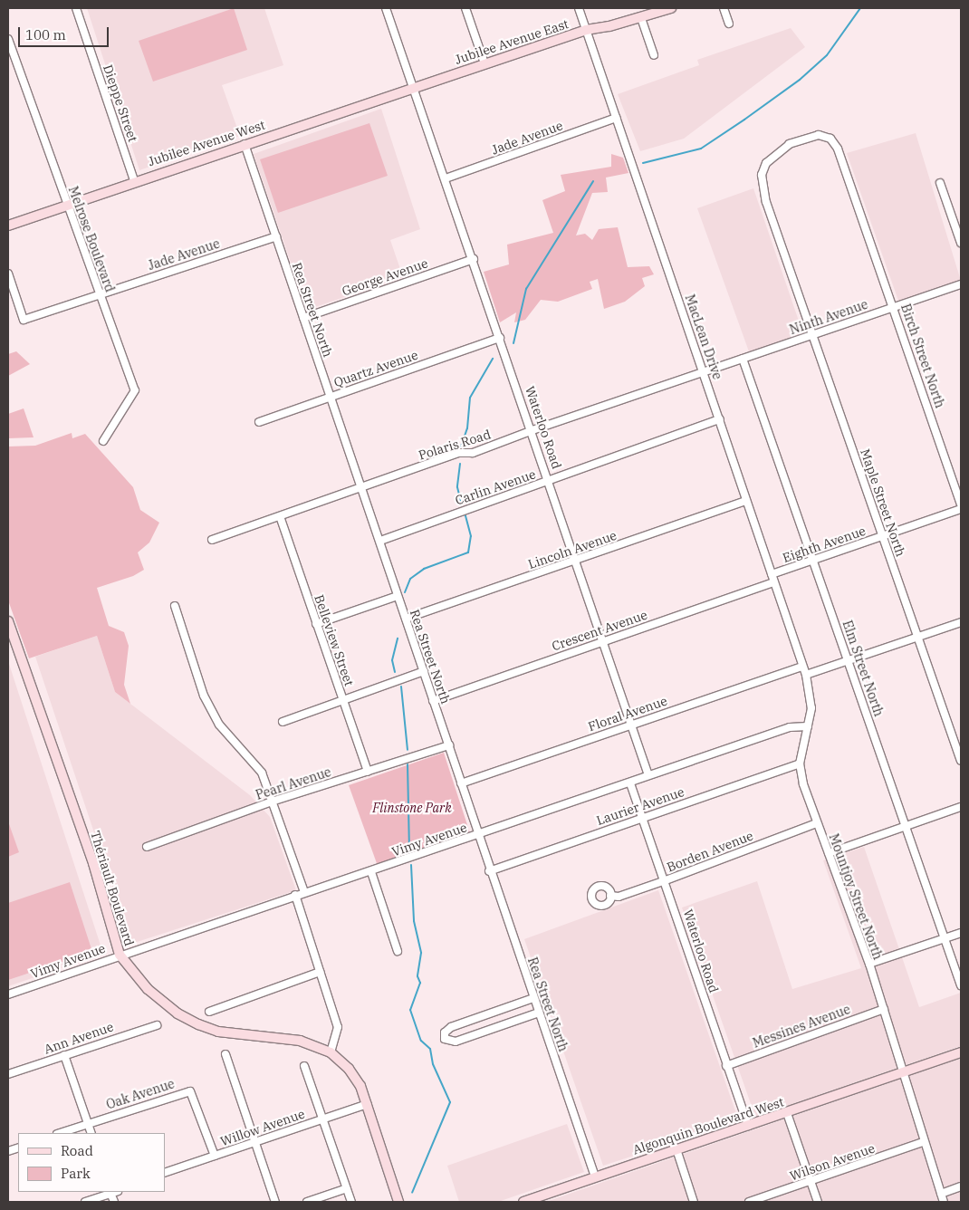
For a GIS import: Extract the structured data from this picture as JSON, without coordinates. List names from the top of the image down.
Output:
{
  "streets": {
    "main road": [
      "Jubilee Avenue East",
      "Jubilee Avenue West",
      "Thériault Boulevard",
      "Algonquin Boulevard West"
    ],
    "street": [
      "Dieppe Street",
      "Jade Avenue",
      "Melrose Boulevard",
      "George Avenue",
      "Rea Street North",
      "Ninth Avenue",
      "MacLean Drive",
      "Birch Street North",
      "Quartz Avenue",
      "Waterloo Road",
      "Polaris Road",
      "Carlin Avenue",
      "Maple Street North",
      "Eighth Avenue",
      "Lincoln Avenue",
      "Crescent Avenue",
      "Belleview Street",
      "Elm Street North",
      "Floral Avenue",
      "Pearl Avenue",
      "Laurier Avenue",
      "Vimy Avenue",
      "Borden Avenue",
      "Mountjoy Street North",
      "Messines Avenue",
      "Ann Avenue",
      "Oak Avenue",
      "Willow Avenue",
      "Wilson Avenue"
    ]
  },
  "crossings": [
    ["Jubilee Avenue East", "Jubilee Avenue West"],
    ["Jubilee Avenue East", "MacLean Drive"],
    ["Jubilee Avenue East", "Waterloo Road"],
    ["Dieppe Street", "Jubilee Avenue West"],
    ["Jade Avenue", "Melrose Boulevard"],
    ["Jade Avenue", "Rea Street North"],
    ["Jade Avenue", "MacLean Drive"],
    ["Jade Avenue", "Waterloo Road"],
    ["Jubilee Avenue West", "Melrose Boulevard"],
    ["Jubilee Avenue West", "Rea Street North"],
    ["Jubilee Avenue West", "Waterloo Road"],
    ["George Avenue", "Rea Street North"],
    ["George Avenue", "Waterloo Road"],
    ["Rea Street North", "Quartz Avenue"],
    ["Rea Street North", "Polaris Road"],
    ["Rea Street North", "Carlin Avenue"],
    ["Rea Street North", "Lincoln Avenue"],
    ["Rea Street North", "Crescent Avenue"],
    ["Rea Street North", "Floral Avenue"],
    ["Rea Street North", "Pearl Avenue"],
    ["Rea Street North", "Laurier Avenue"],
    ["Rea Street North", "Vimy Avenue"],
    ["Rea Street North", "Algonquin Boulevard West"],
    ["Ninth Avenue", "MacLean Drive"],
    ["Ninth Avenue", "Birch Street North"],
    ["Ninth Avenue", "Polaris Road"],
    ["Ninth Avenue", "Maple Street North"],
    ["Ninth Avenue", "Elm Street North"],
    ["MacLean Drive", "Polaris Road"],
    ["MacLean Drive", "Carlin Avenue"],
    ["MacLean Drive", "Eighth Avenue"],
    ["MacLean Drive", "Lincoln Avenue"],
    ["MacLean Drive", "Crescent Avenue"],
    ["MacLean Drive", "Floral Avenue"],
    ["Birch Street North", "Maple Street North"],
    ["Quartz Avenue", "Waterloo Road"],
    ["Waterloo Road", "Polaris Road"],
    ["Waterloo Road", "Carlin Avenue"],
    ["Waterloo Road", "Lincoln Avenue"],
    ["Waterloo Road", "Crescent Avenue"],
    ["Waterloo Road", "Floral Avenue"],
    ["Waterloo Road", "Laurier Avenue"],
    ["Waterloo Road", "Vimy Avenue"],
    ["Waterloo Road", "Borden Avenue"],
    ["Waterloo Road", "Messines Avenue"],
    ["Waterloo Road", "Algonquin Boulevard West"],
    ["Polaris Road", "Belleview Street"],
    ["Maple Street North", "Eighth Avenue"],
    ["Eighth Avenue", "Elm Street North"],
    ["Belleview Street", "Pearl Avenue"],
    ["Laurier Avenue", "Mountjoy Street North"],
    ["Vimy Avenue", "Thériault Boulevard"],
    ["Vimy Avenue", "Mountjoy Street North"],
    ["Borden Avenue", "Mountjoy Street North"],
    ["Thériault Boulevard", "Willow Avenue"],
    ["Mountjoy Street North", "Messines Avenue"],
    ["Mountjoy Street North", "Algonquin Boulevard West"],
    ["Mountjoy Street North", "Wilson Avenue"],
    ["Oak Avenue", "Willow Avenue"]
  ],
  "parks": ["Flinstone Park"],
  "legend": ["Road", "Park"],
  "scale_bar": "100 m"
}
